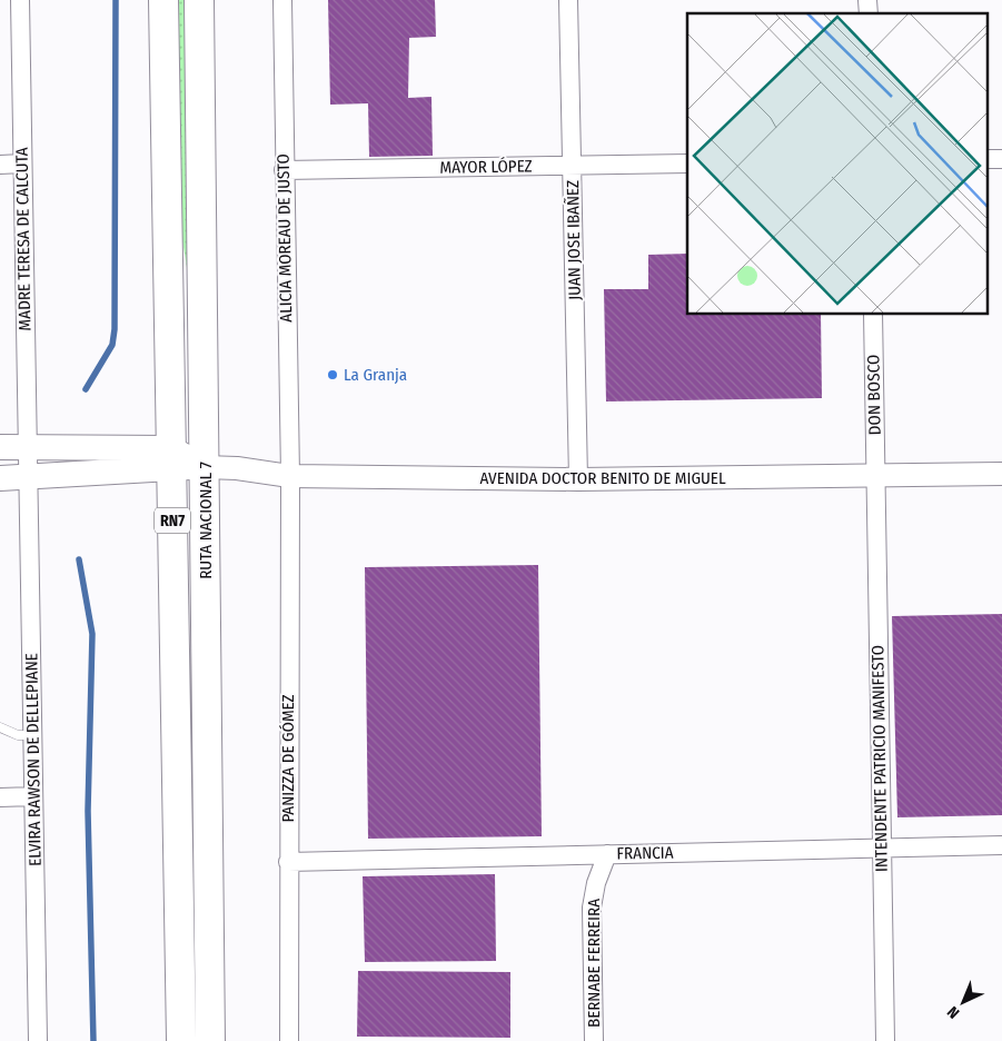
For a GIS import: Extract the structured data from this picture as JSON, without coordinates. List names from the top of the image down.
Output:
{
  "streets": {
    "highway": ["RN7", "RUTA NACIONAL 7"],
    "main road": ["AVENIDA DOCTOR BENITO DE MIGUEL"],
    "street": [
      "MAYOR LÓPEZ",
      "ALICIA MOREAU DE JUSTO",
      "MADRE TERESA DE CALCUTA",
      "JUAN JOSE IBAÑEZ",
      "DON BOSCO",
      "PANIZZA DE GÓMEZ",
      "INTENDENTE PATRICIO MANIFESTO",
      "ELVIRA RAWSON DE DELLEPIANE",
      "FRANCIA",
      "BERNABE FERREIRA"
    ]
  },
  "crossings": [
    ["MAYOR LÓPEZ", "ALICIA MOREAU DE JUSTO"],
    ["MAYOR LÓPEZ", "JUAN JOSE IBAÑEZ"],
    ["ALICIA MOREAU DE JUSTO", "AVENIDA DOCTOR BENITO DE MIGUEL"],
    ["ALICIA MOREAU DE JUSTO", "PANIZZA DE GÓMEZ"],
    ["MADRE TERESA DE CALCUTA", "AVENIDA DOCTOR BENITO DE MIGUEL"],
    ["MADRE TERESA DE CALCUTA", "ELVIRA RAWSON DE DELLEPIANE"],
    ["JUAN JOSE IBAÑEZ", "AVENIDA DOCTOR BENITO DE MIGUEL"],
    ["DON BOSCO", "AVENIDA DOCTOR BENITO DE MIGUEL"],
    ["DON BOSCO", "INTENDENTE PATRICIO MANIFESTO"],
    ["AVENIDA DOCTOR BENITO DE MIGUEL", "RN7"],
    ["AVENIDA DOCTOR BENITO DE MIGUEL", "RUTA NACIONAL 7"],
    ["AVENIDA DOCTOR BENITO DE MIGUEL", "PANIZZA DE GÓMEZ"],
    ["AVENIDA DOCTOR BENITO DE MIGUEL", "INTENDENTE PATRICIO MANIFESTO"],
    ["PANIZZA DE GÓMEZ", "FRANCIA"],
    ["INTENDENTE PATRICIO MANIFESTO", "FRANCIA"],
    ["FRANCIA", "BERNABE FERREIRA"]
  ],
  "places": ["La Granja"],
  "north": "bottom left"
}
